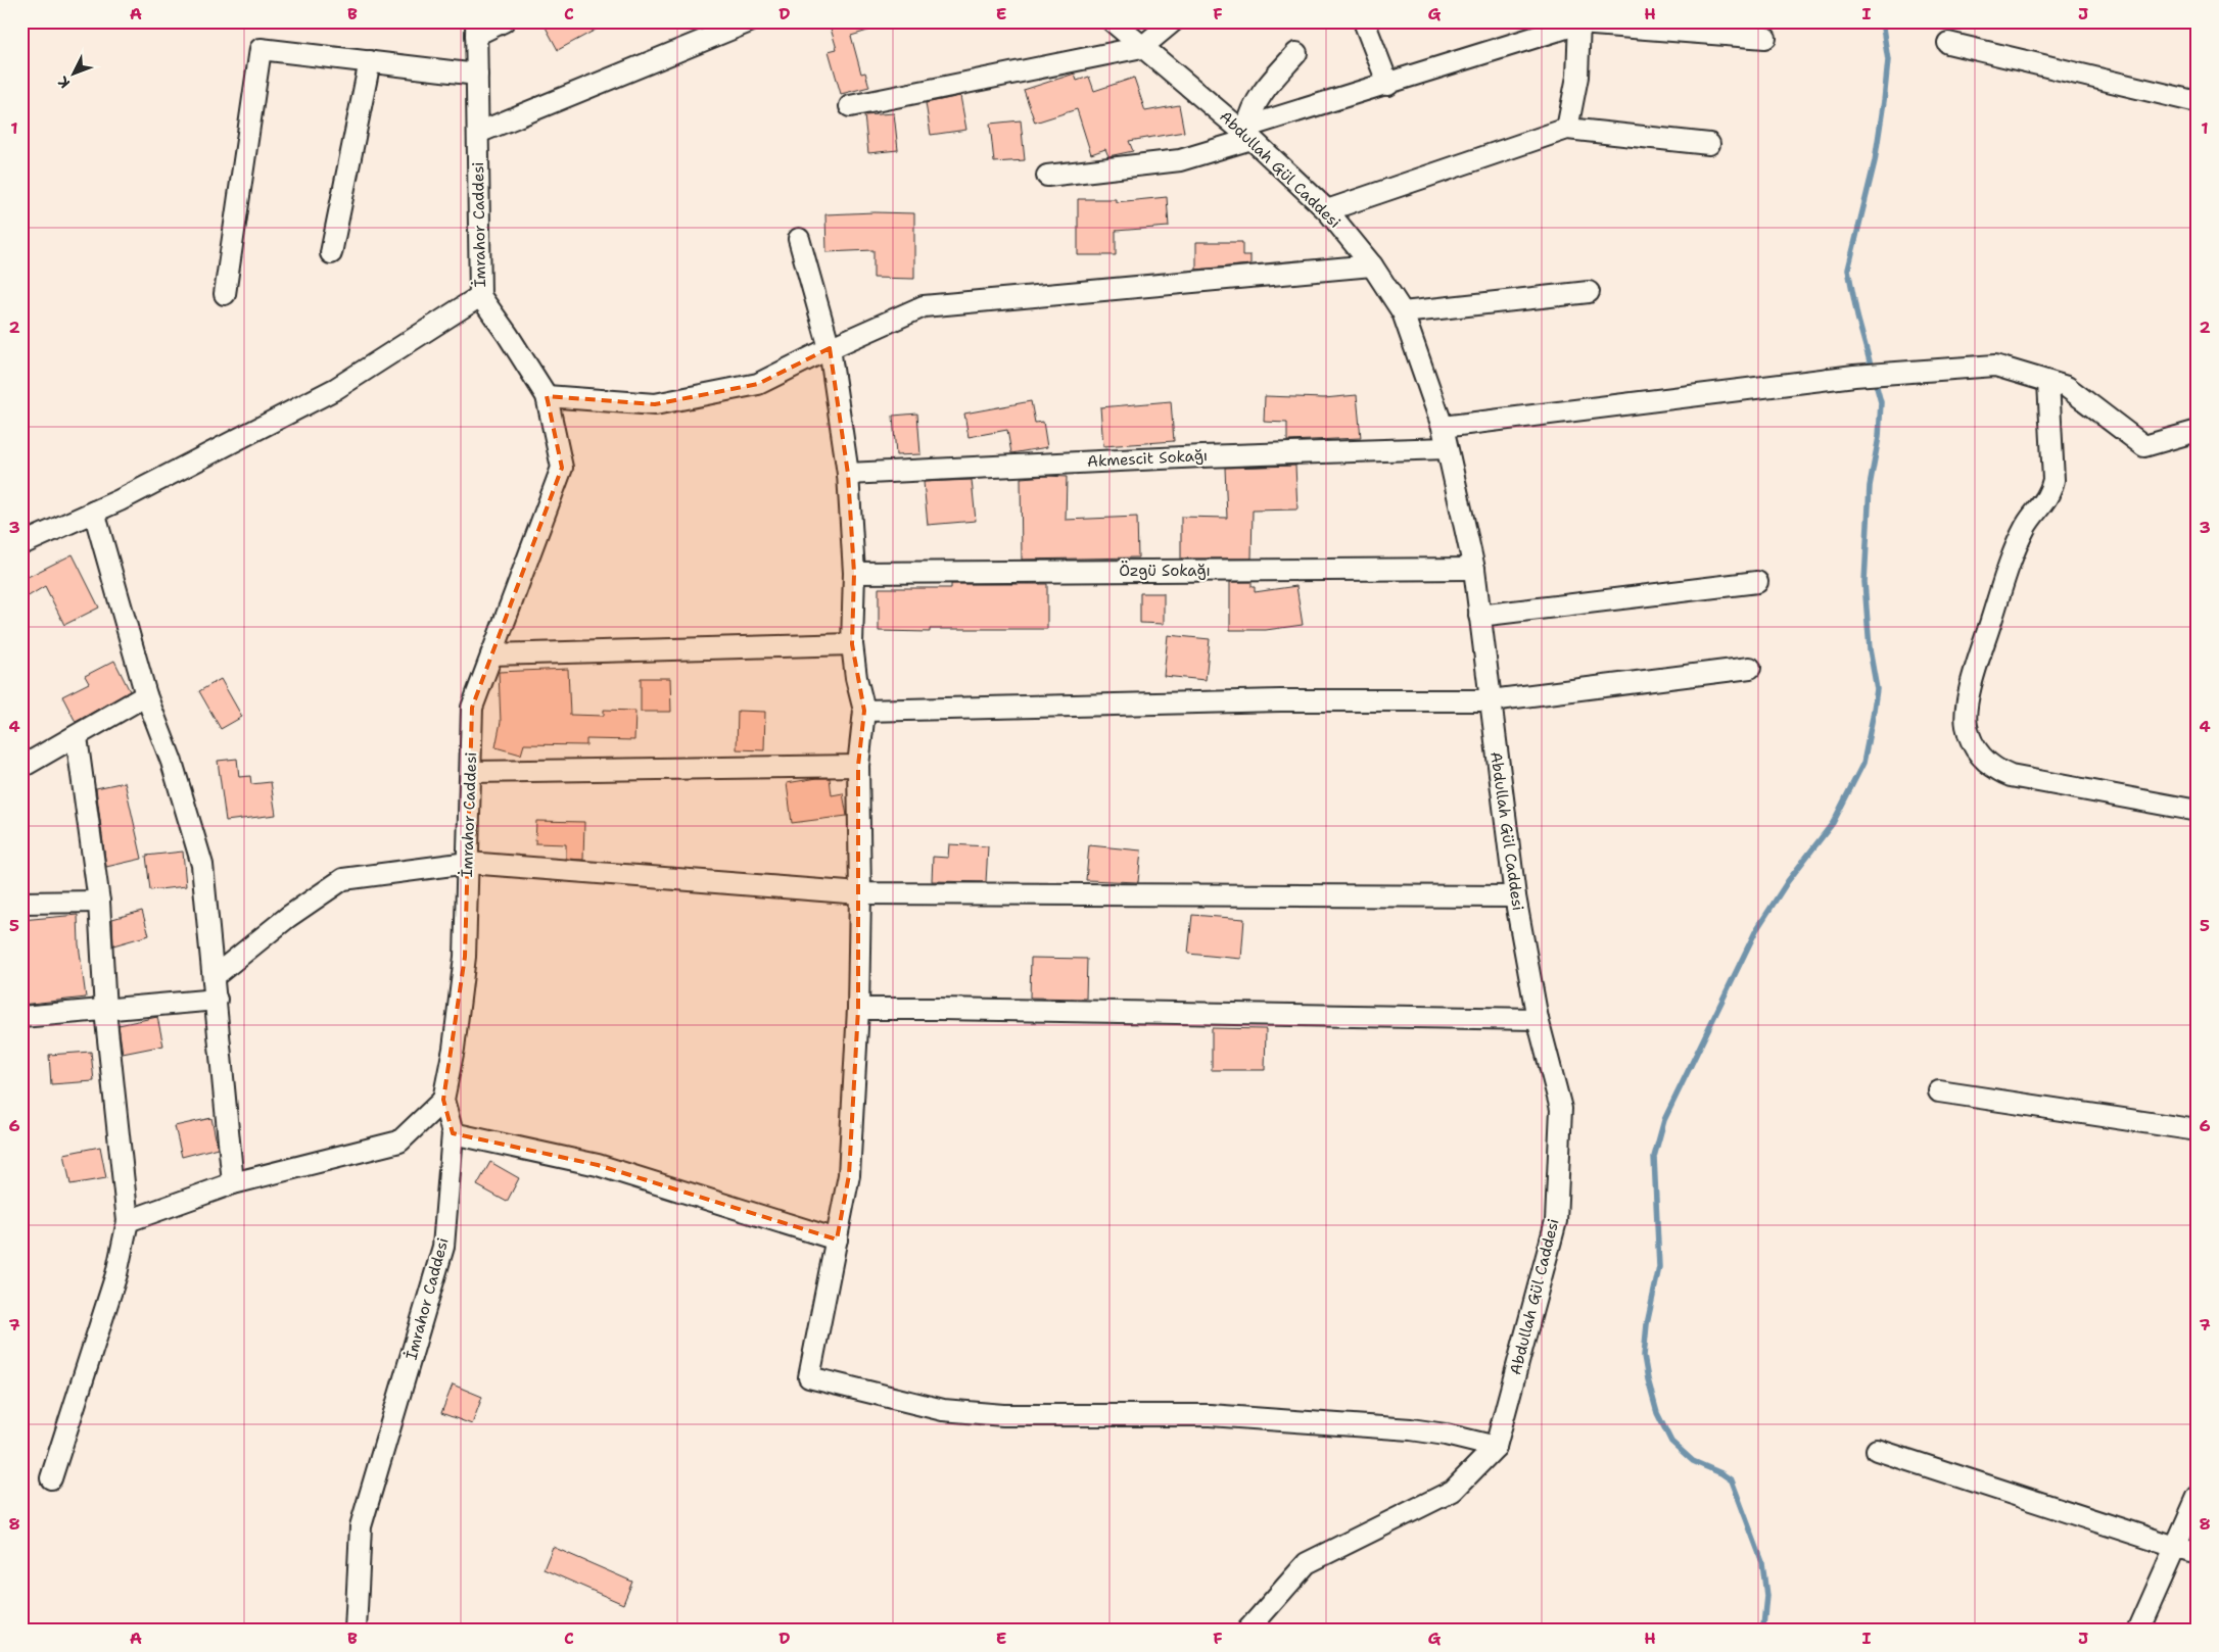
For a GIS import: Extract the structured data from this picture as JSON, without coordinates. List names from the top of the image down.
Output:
{
  "streets": {
    "street": [
      "Abdullah Gül Caddesi",
      "İmrahor Caddesi",
      "Akmescit Sokağı",
      "Özgü Sokağı"
    ]
  },
  "crossings": [
    ["Abdullah Gül Caddesi", "Akmescit Sokağı"],
    ["Abdullah Gül Caddesi", "Özgü Sokağı"]
  ],
  "north": "bottom left",
  "grid": {
    "columns": [
      "A",
      "B",
      "C",
      "D",
      "E",
      "F",
      "G",
      "H",
      "I",
      "J"
    ],
    "rows": [
      "1",
      "2",
      "3",
      "4",
      "5",
      "6",
      "7",
      "8"
    ]
  }
}
